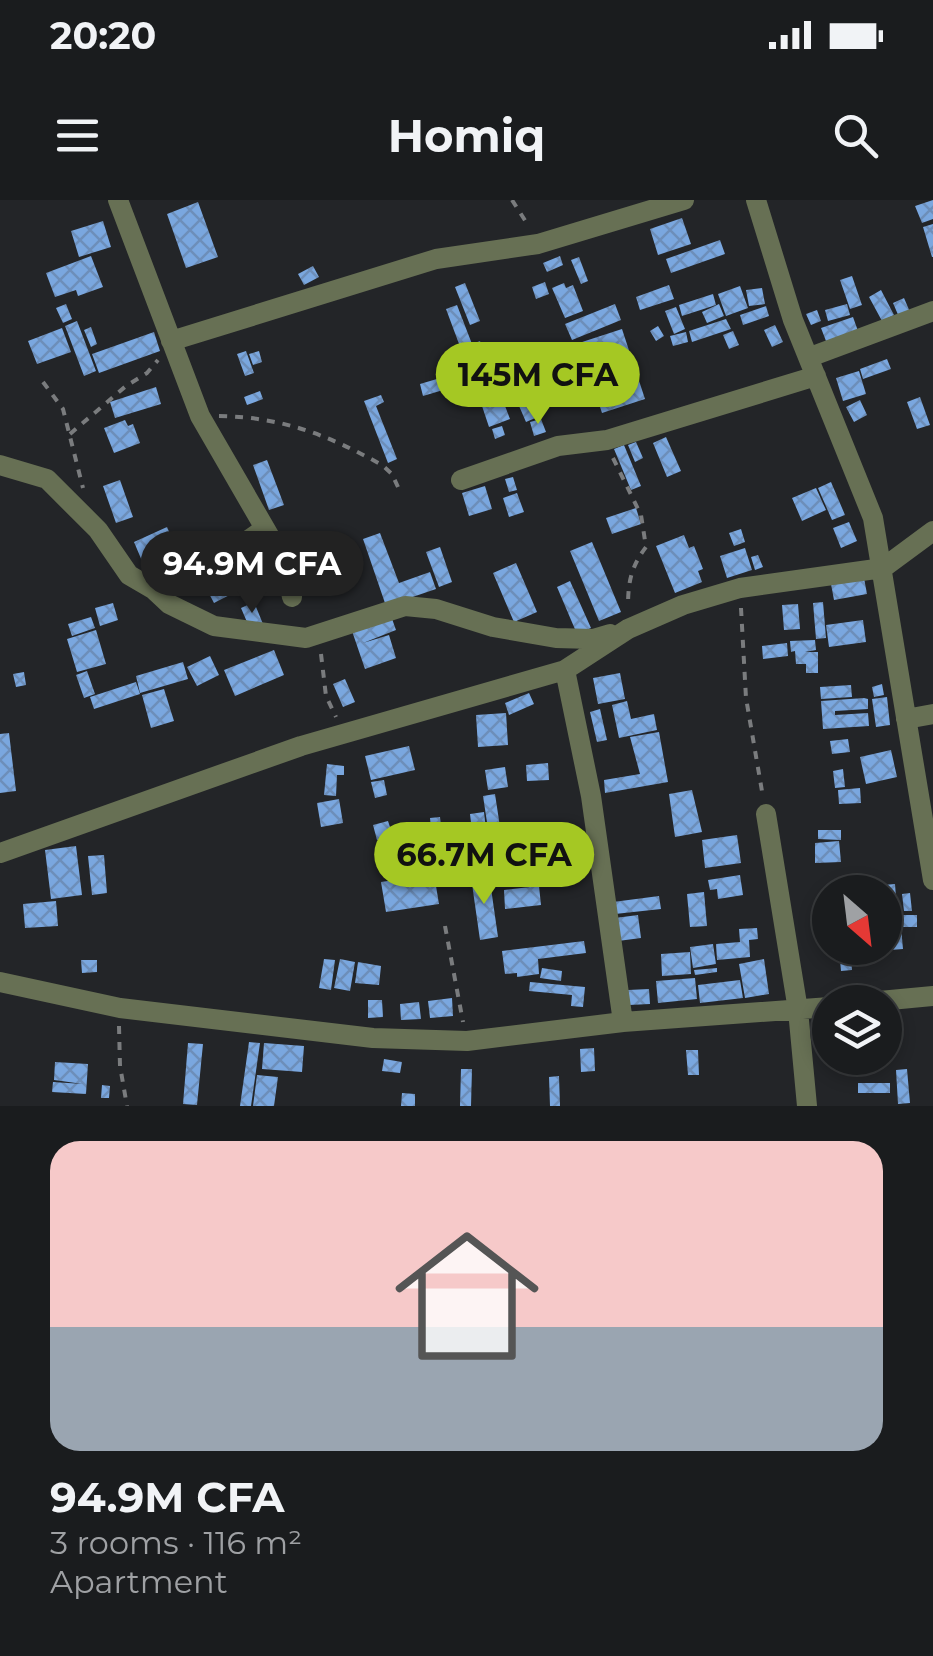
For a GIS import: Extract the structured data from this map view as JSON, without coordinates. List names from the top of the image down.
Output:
{
  "north": "bottom right",
  "page": {
    "status": "20:20",
    "header": "Homiq",
    "price": ["145M CFA", "94.9M CFA", "66.7M CFA"],
    "list": [
      {
        "name": "94.9M CFA",
        "note": "3 rooms · 116 m² · Apartment"
      }
    ]
  }
}
